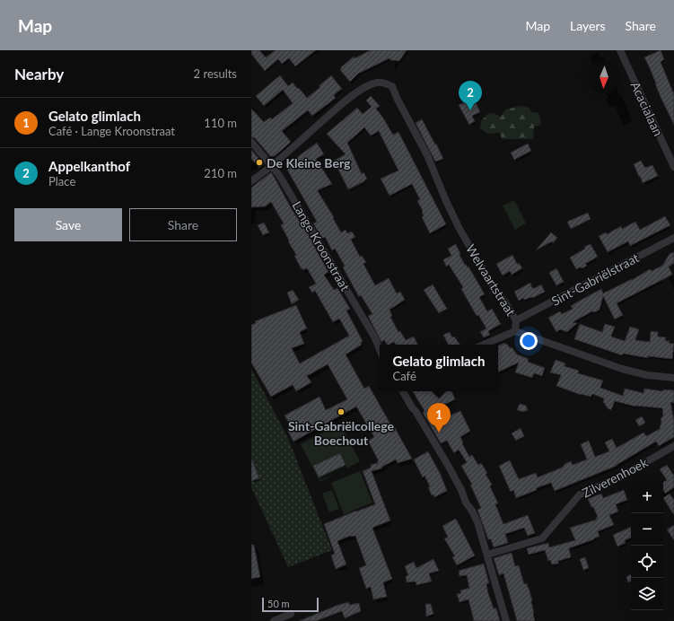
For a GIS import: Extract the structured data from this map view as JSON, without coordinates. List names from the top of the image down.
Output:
{
  "streets": {
    "street": [
      "Acacialaan",
      "Lange Kroonstraat",
      "Sint-Gabriëlstraat",
      "Welvaartstraat",
      "Zilverenhoek"
    ]
  },
  "crossings": [
    ["Lange Kroonstraat", "Welvaartstraat"],
    ["Sint-Gabriëlstraat", "Welvaartstraat"]
  ],
  "places": ["De Kleine Berg", "Sint-Gabriëlcollege Boechout"],
  "scale_bar": "50 m",
  "north": "bottom",
  "page": {
    "header": "Map",
    "nav": ["Map", "Layers", "Share"],
    "heading": ["Nearby", "2 results"],
    "pins": ["2", "1"],
    "list": [
      {
        "mark": "1",
        "name": "Gelato glimlach",
        "note": "Café · Lange Kroonstraat",
        "value": "110 m"
      },
      {
        "mark": "2",
        "name": "Appelkanthof",
        "note": "Place",
        "value": "210 m"
      }
    ],
    "buttons": ["Save", "Share"],
    "popup": ["Gelato glimlach", "Café"],
    "map_buttons": ["+", "−"],
    "scale": "50 m"
  }
}
